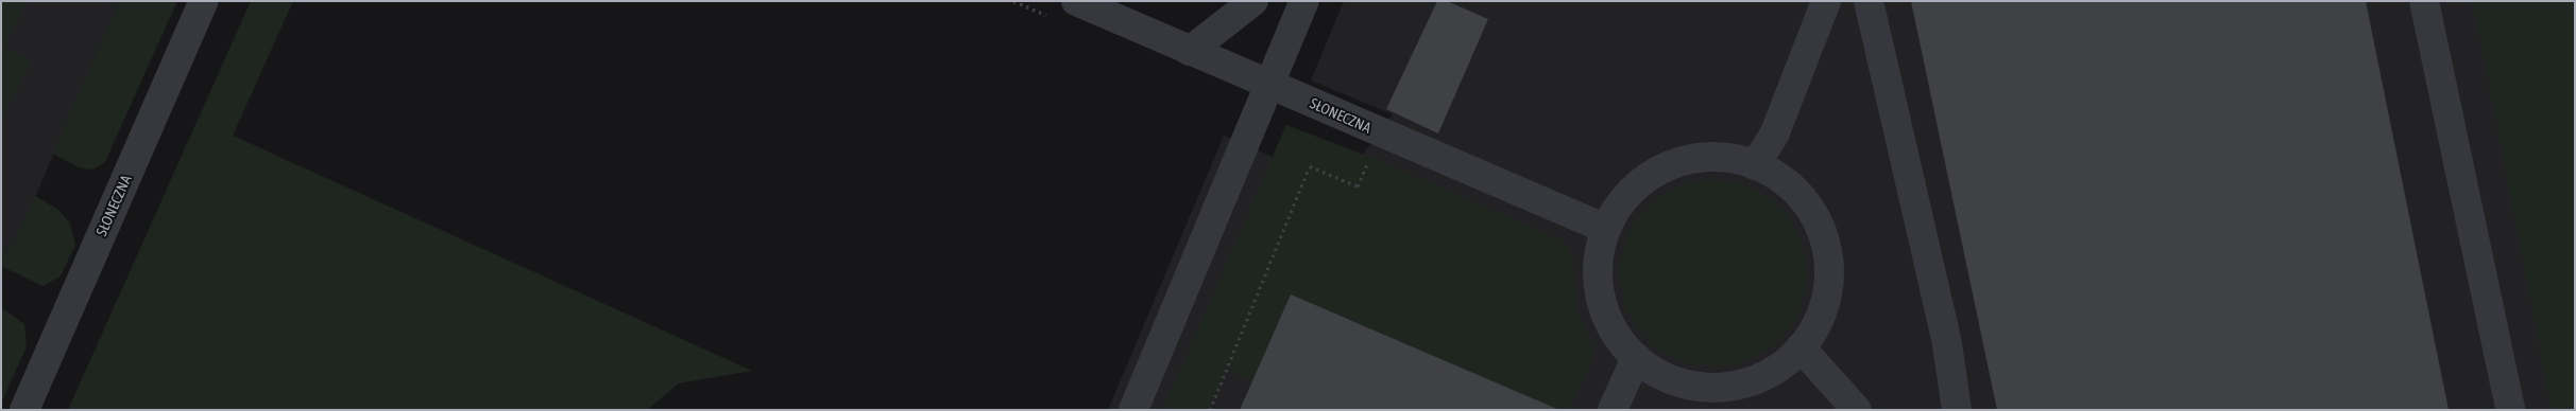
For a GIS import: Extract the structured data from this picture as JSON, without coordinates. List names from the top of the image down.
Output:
{
  "streets": {
    "street": ["SŁONECZNA"]
  }
}
